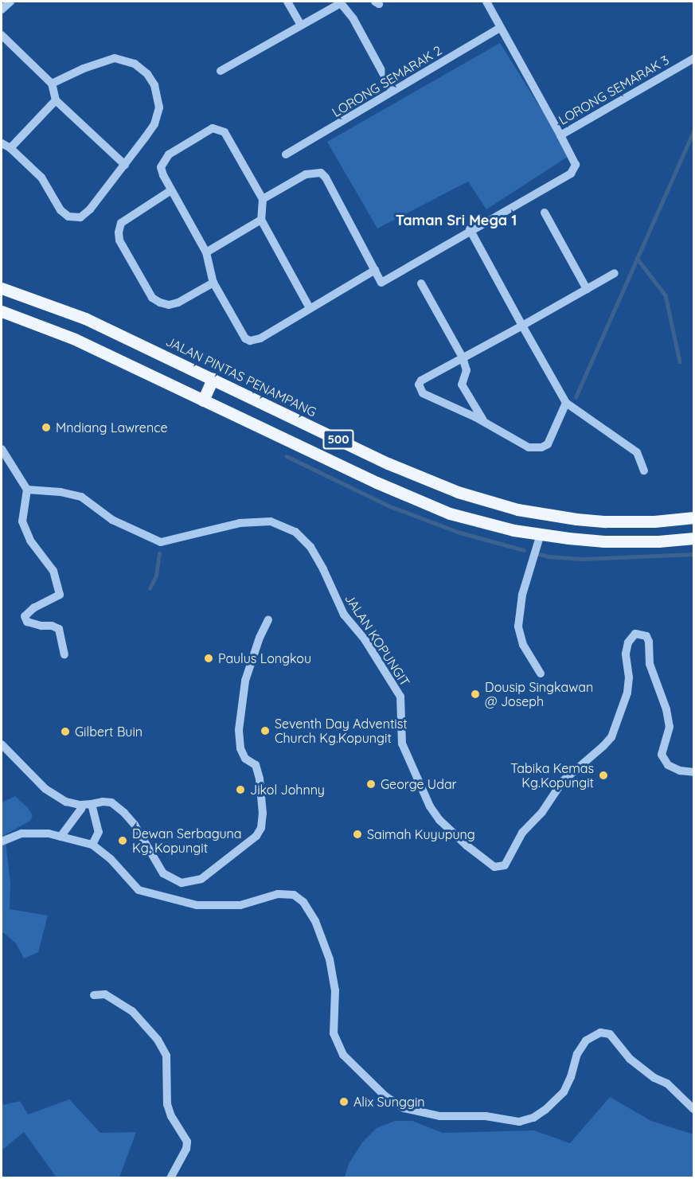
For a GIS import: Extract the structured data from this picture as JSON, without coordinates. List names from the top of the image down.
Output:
{
  "streets": {
    "main road": ["JALAN PINTAS PENAMPANG", "500"],
    "street": ["LORONG SEMARAK 2", "LORONG SEMARAK 3", "JALAN KOPUNGIT"]
  },
  "districts": ["Taman Sri Mega 1"],
  "places": [
    "Mndiang Lawrence",
    "Paulus Longkou",
    "Dousip Singkawan @ Joseph",
    "Seventh Day Adventist Church Kg.Kopungit",
    "Gilbert Buin",
    "Tabika Kemas Kg.Kopungit",
    "George Udar",
    "Jikol Johnny",
    "Saimah Kuyupung",
    "Dewan Serbaguna Kg. Kopungit",
    "Alix Sunggin"
  ]
}
